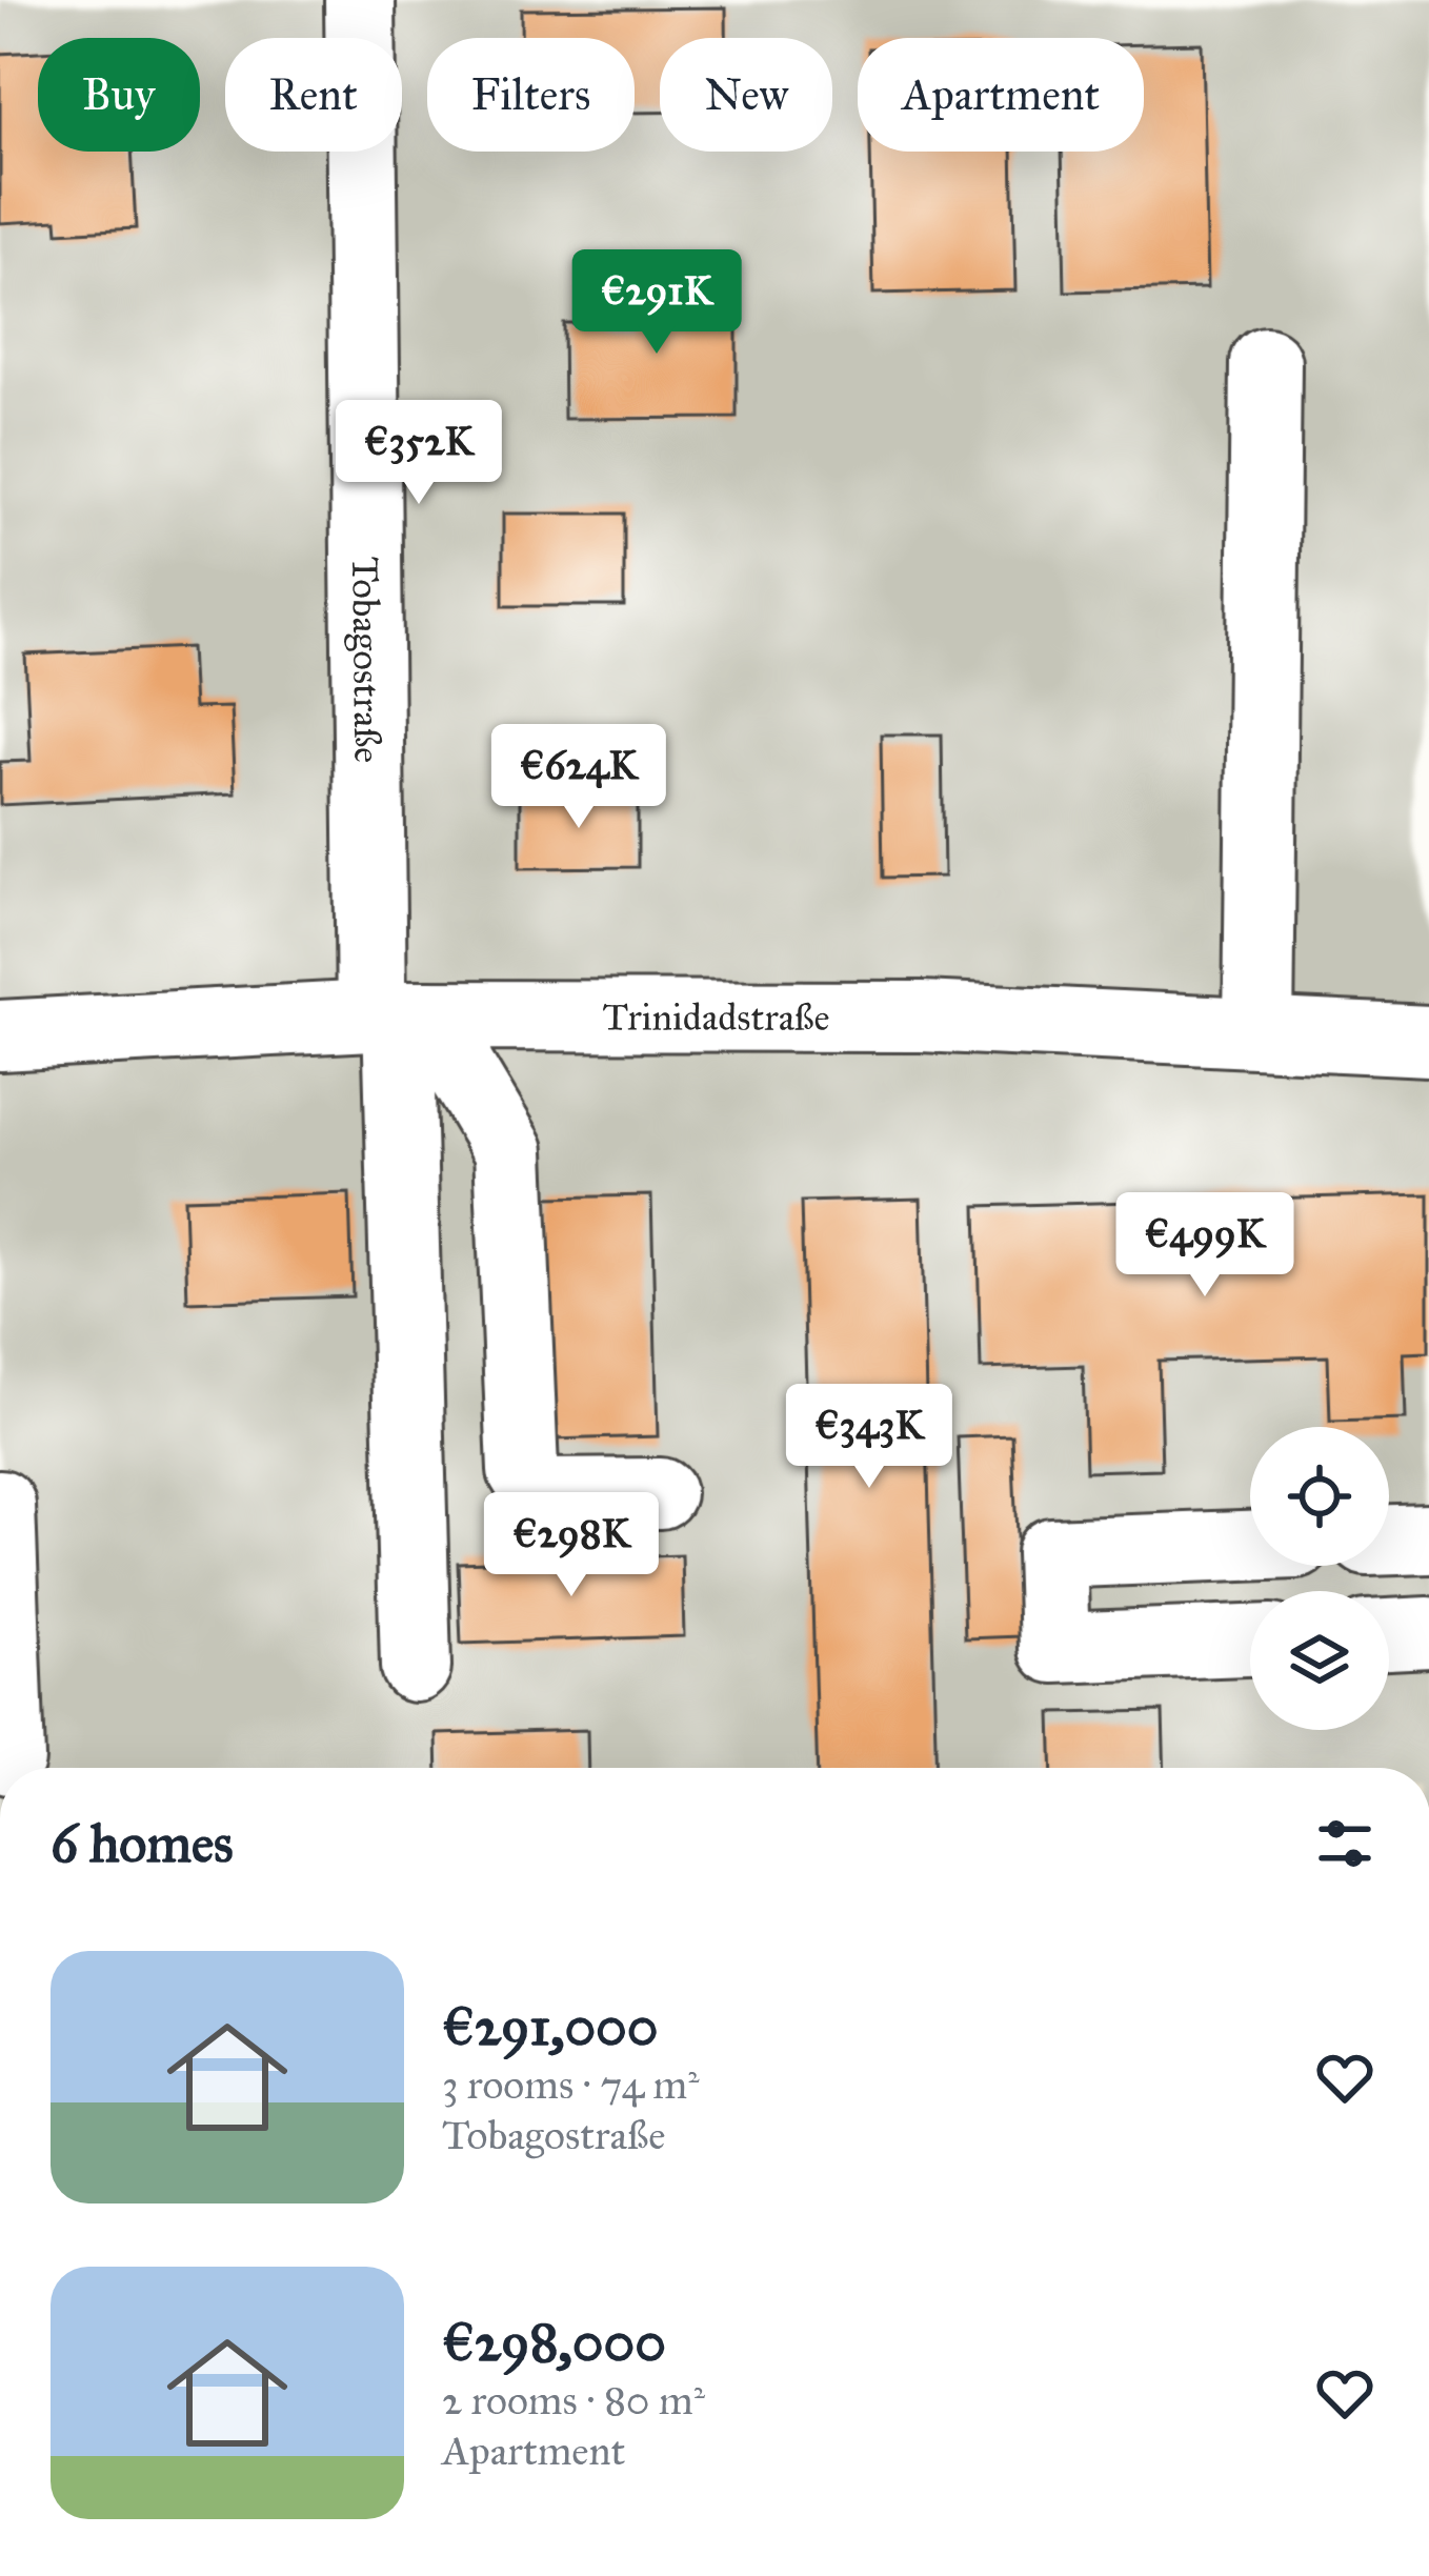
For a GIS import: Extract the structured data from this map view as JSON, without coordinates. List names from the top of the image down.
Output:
{
  "streets": {
    "street": ["Tobagostraße", "Trinidadstraße"]
  },
  "crossings": [
    ["Tobagostraße", "Trinidadstraße"]
  ],
  "page": {
    "chip": [
      "Buy",
      "Rent",
      "Filters",
      "New",
      "Apartment"
    ],
    "price": [
      "€291K",
      "€352K",
      "€624K",
      "€499K",
      "€343K",
      "€298K"
    ],
    "heading": "6 homes",
    "list": [
      {
        "name": "€291,000",
        "note": "3 rooms · 74 m² · Tobagostraße"
      },
      {
        "name": "€298,000",
        "note": "2 rooms · 80 m² · Apartment"
      }
    ]
  }
}
